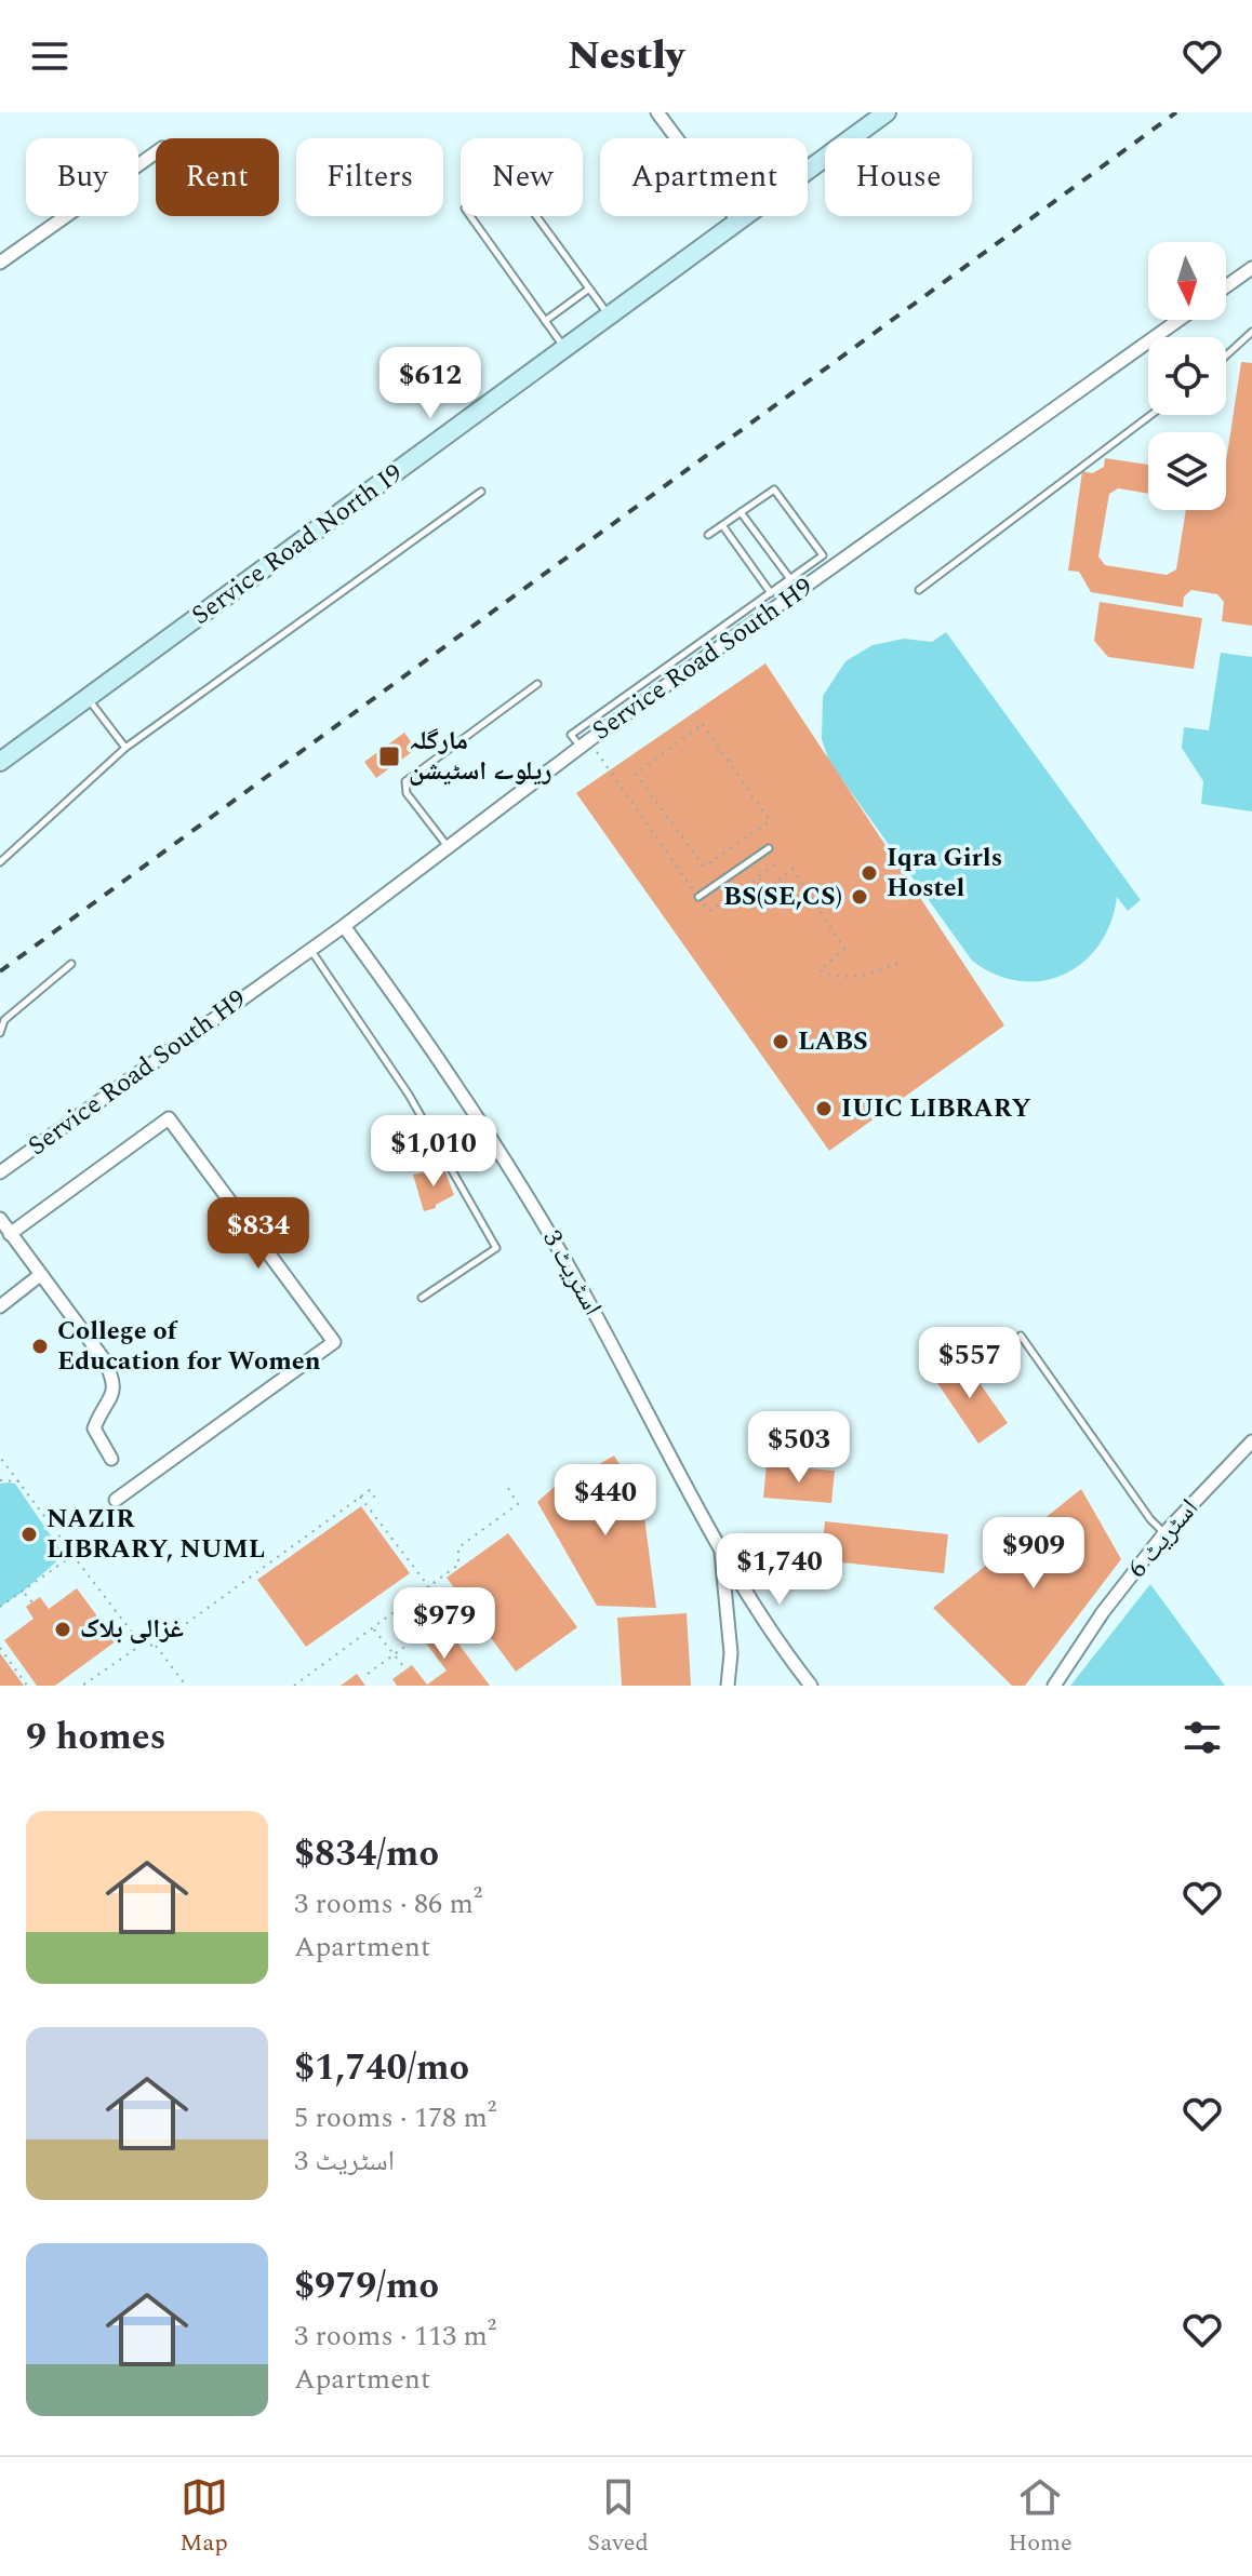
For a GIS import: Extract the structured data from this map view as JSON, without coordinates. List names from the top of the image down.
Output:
{
  "streets": {
    "main road": ["Service Road North I9"],
    "street": ["Service Road South H9", "اسٹریٹ 3", "اسٹریٹ 6"]
  },
  "crossings": [
    ["Service Road South H9", "اسٹریٹ 3"]
  ],
  "places": {
    "transit": ["مارگلہ ریلوے اسٹیشن"],
    "other": [
      "Iqra Girls Hostel",
      "BS(SE,CS)",
      "LABS",
      "IUIC LIBRARY",
      "College of Education for Women",
      "NAZIR LIBRARY, NUML",
      "غزالی بلاک"
    ]
  },
  "north": "bottom",
  "page": {
    "header": "Nestly",
    "chip": [
      "Buy",
      "Rent",
      "Filters",
      "New",
      "Apartment",
      "House"
    ],
    "price": [
      "$612",
      "$1,010",
      "$834",
      "$557",
      "$503",
      "$440",
      "$909",
      "$1,740",
      "$979"
    ],
    "heading": "9 homes",
    "list": [
      {
        "name": "$834/mo",
        "note": "3 rooms · 86 m² · Apartment"
      },
      {
        "name": "$1,740/mo",
        "note": "5 rooms · 178 m² · اسٹریٹ 3"
      },
      {
        "name": "$979/mo",
        "note": "3 rooms · 113 m² · Apartment"
      }
    ],
    "tabs": ["Map", "Saved", "Home"]
  }
}
